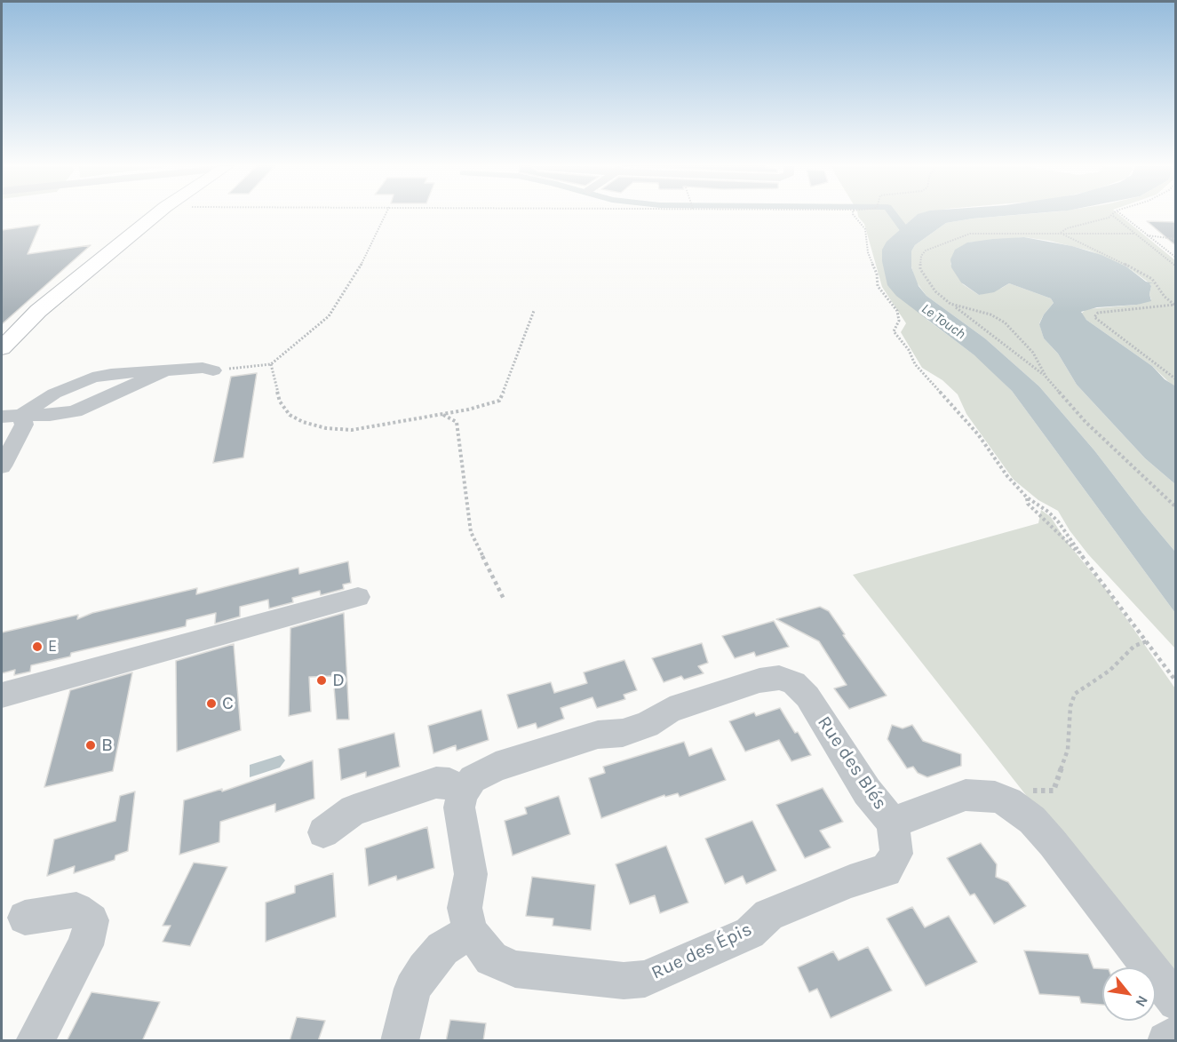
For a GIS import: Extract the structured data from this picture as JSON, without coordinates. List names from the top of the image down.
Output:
{
  "streets": {
    "street": ["Rue des Blés", "Rue des Épis"]
  },
  "crossings": [
    ["Rue des Blés", "Rue des Épis"]
  ],
  "water": ["Le Touch"],
  "places": [
    "E",
    "D",
    "C",
    "B"
  ],
  "north": "bottom right"
}
